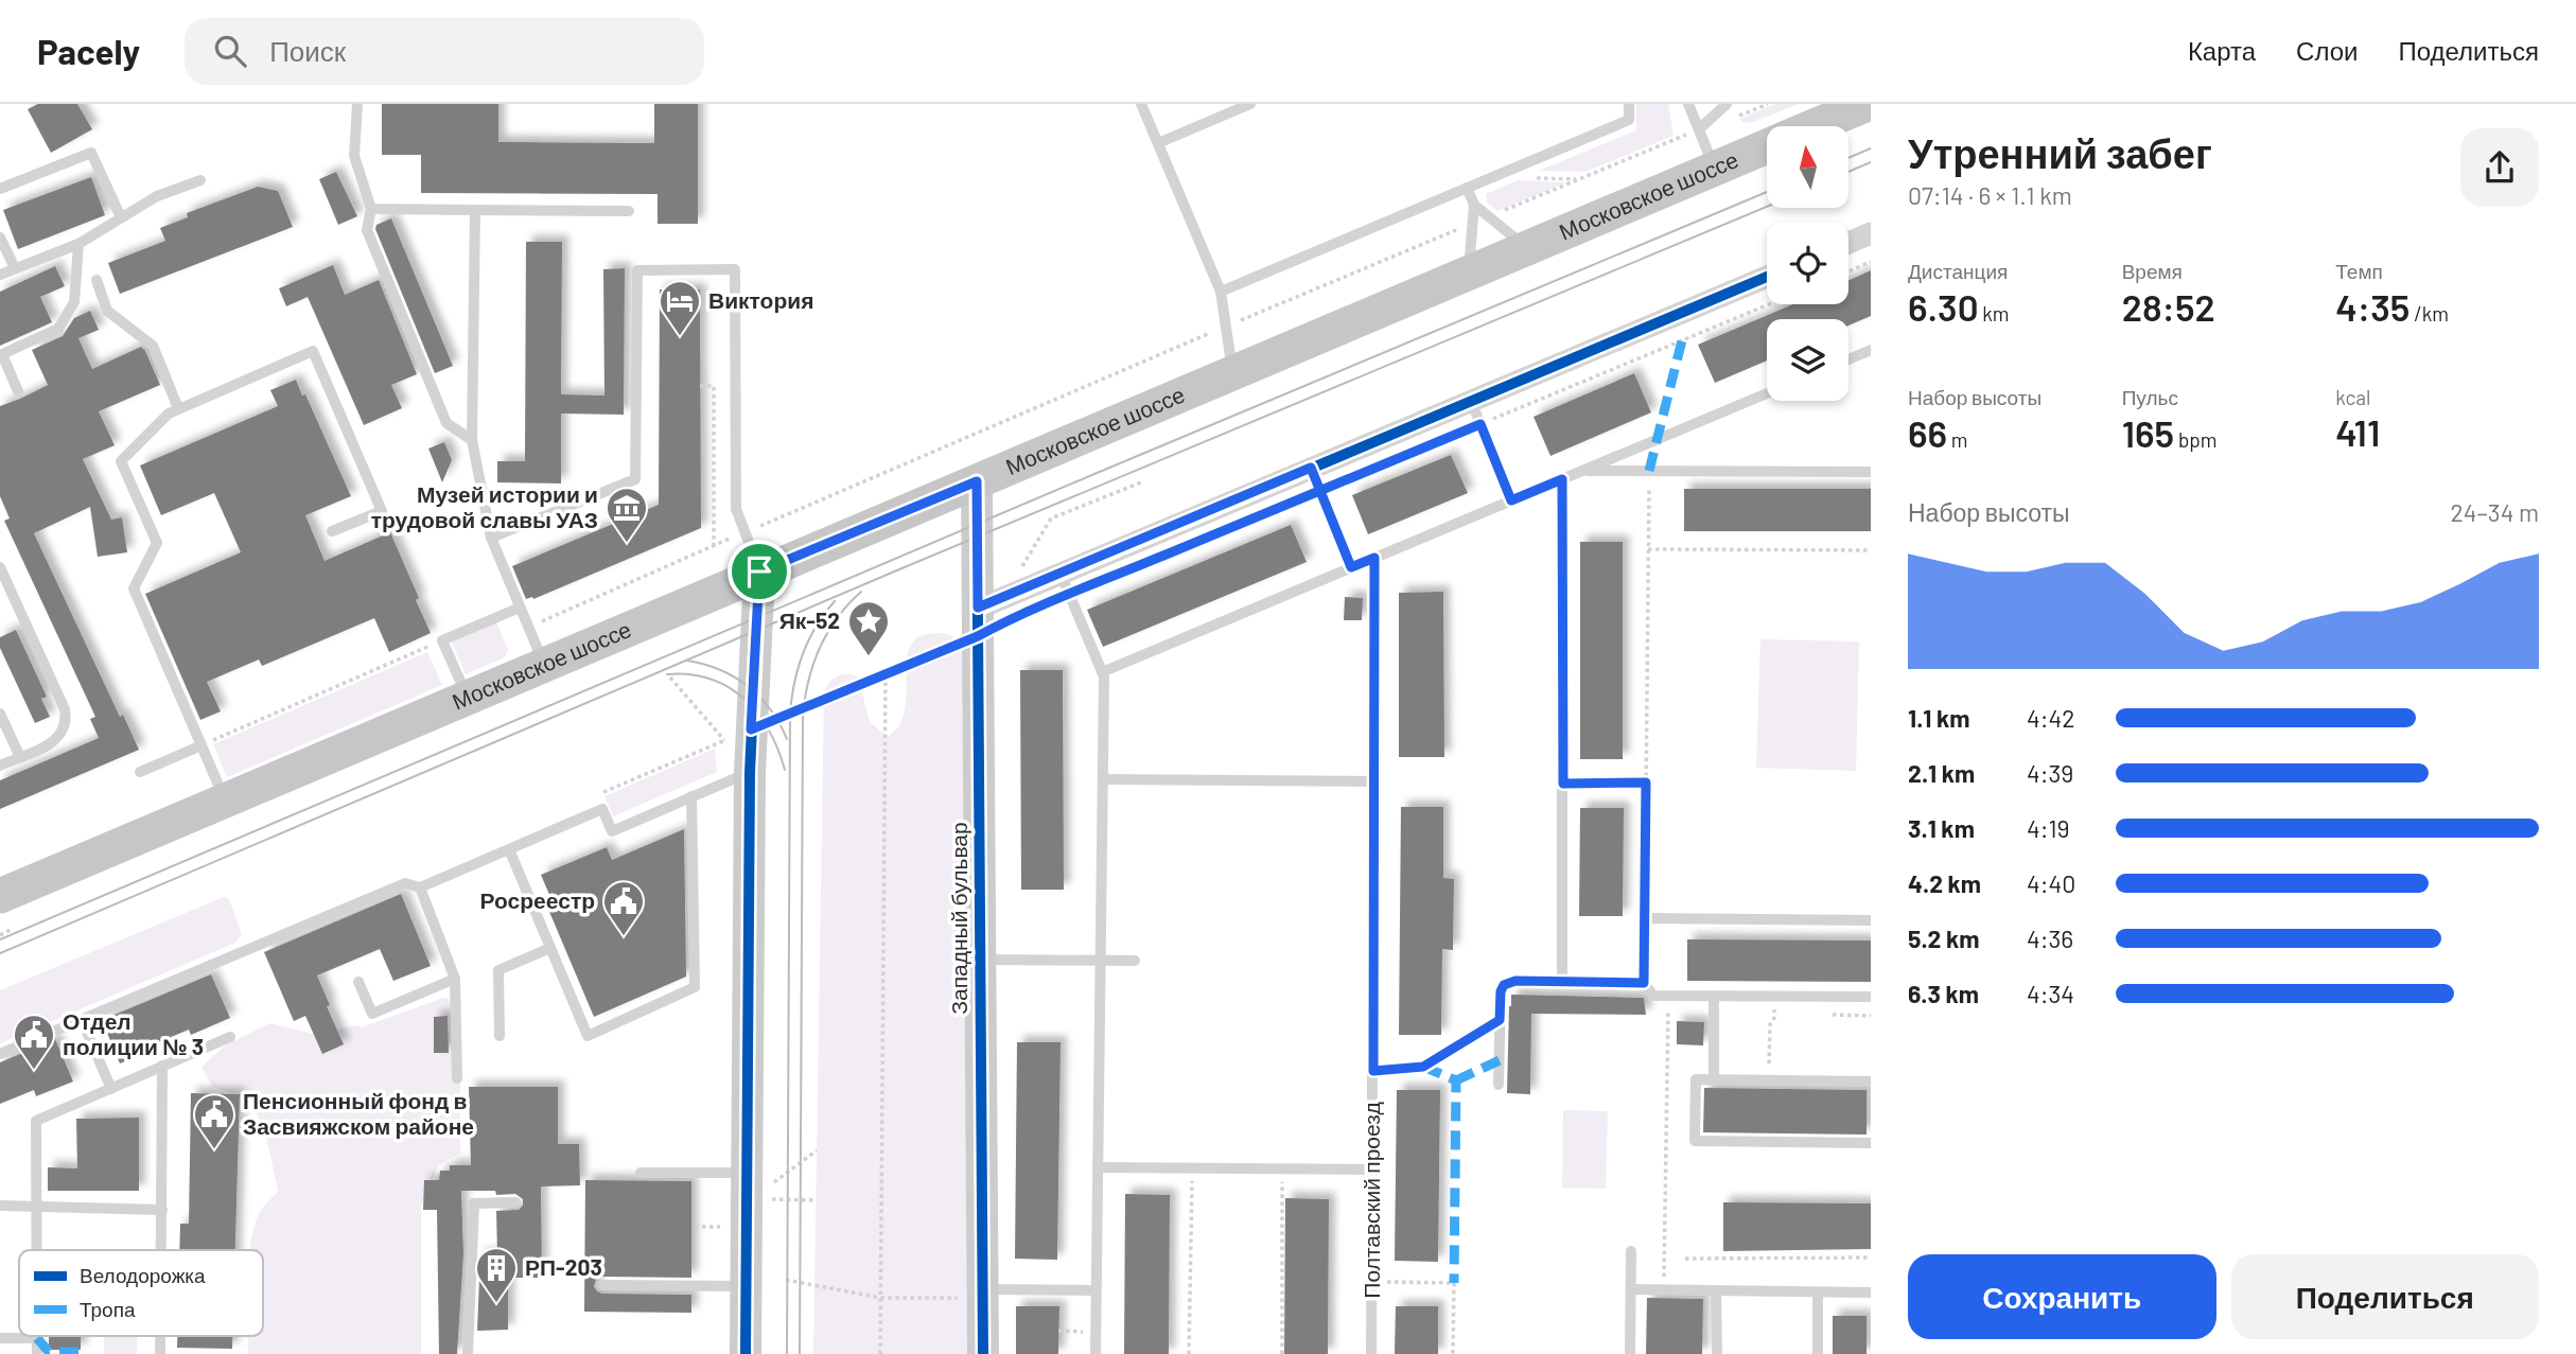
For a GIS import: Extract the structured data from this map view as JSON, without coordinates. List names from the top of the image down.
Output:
{
  "streets": {
    "main road": ["Московское шоссе"],
    "street": ["Западный бульвар"],
    "lane": ["Полтавский проезд"]
  },
  "crossings": [
    ["Московское шоссе", "Западный бульвар"]
  ],
  "places": {
    "hotel": ["Виктория"],
    "museum": ["Музей истории и трудовой славы УАЗ"],
    "place": ["Як-52"],
    "public building": ["Росреестр", "Отдел полиции № 3", "Пенсионный фонд в Засвияжском районе"],
    "building": ["РП-203"]
  },
  "legend": ["Велодорожка", "Тропа"],
  "north": "top",
  "page": {
    "header": "Pacely",
    "search": "Поиск",
    "nav": ["Карта", "Слои", "Поделиться"],
    "heading": ["Утренний забег", "07:14 · 6 × 1.1 km"],
    "stats": [
      ["Дистанция", "6.30 km"],
      ["Время", "28:52"],
      ["Темп", "4:35 /km"],
      ["Набор высоты", "66 m"],
      ["Пульс", "165 bpm"],
      ["kcal", "411"]
    ],
    "chart": ["Набор высоты", "24–34 m"],
    "list": [
      {
        "name": "1.1 km",
        "note": "4:42"
      },
      {
        "name": "2.1 km",
        "note": "4:39"
      },
      {
        "name": "3.1 km",
        "note": "4:19"
      },
      {
        "name": "4.2 km",
        "note": "4:40"
      },
      {
        "name": "5.2 km",
        "note": "4:36"
      },
      {
        "name": "6.3 km",
        "note": "4:34"
      }
    ],
    "buttons": ["Сохранить", "Поделиться"]
  }
}
